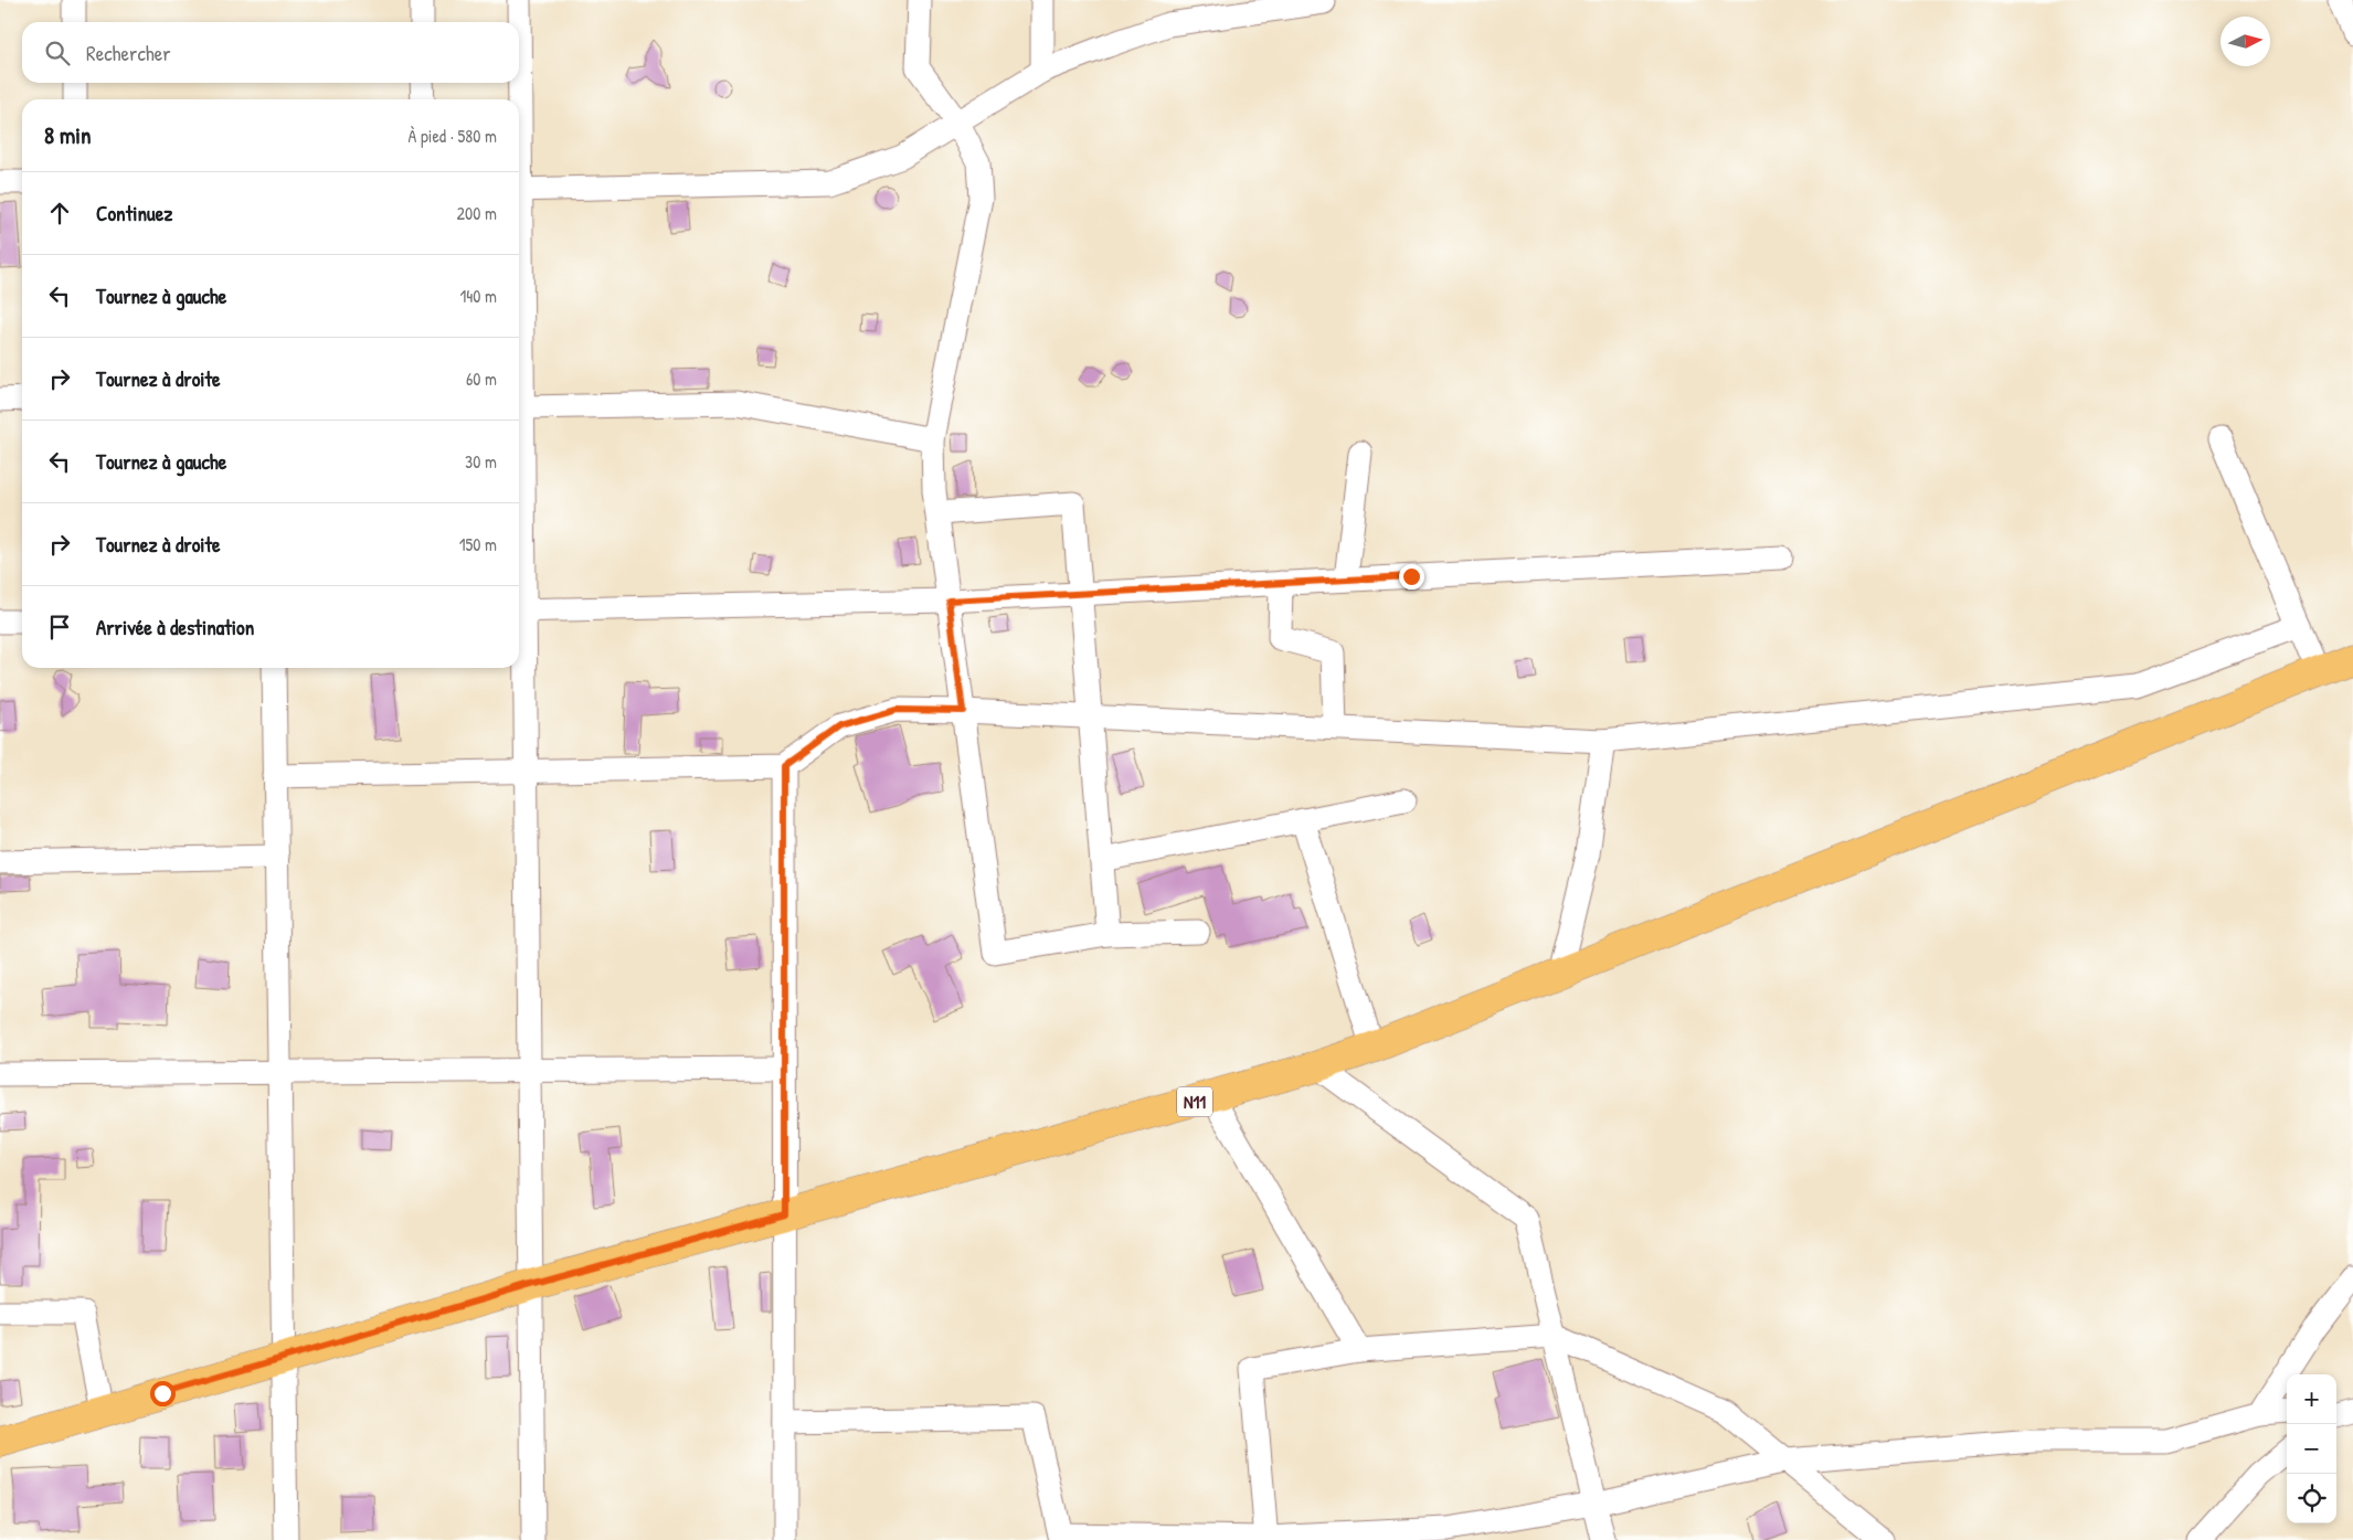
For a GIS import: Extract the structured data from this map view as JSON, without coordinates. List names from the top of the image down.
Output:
{
  "streets": {
    "main road": ["N11"]
  },
  "north": "right",
  "page": {
    "search": "Rechercher",
    "heading": ["8 min", "À pied · 580 m"],
    "list": [
      ["Continuez", "200 m"],
      ["Tournez à gauche", "140 m"],
      ["Tournez à droite", "60 m"],
      ["Tournez à gauche", "30 m"],
      ["Tournez à droite", "150 m"],
      "Arrivée à destination"
    ],
    "map_buttons": ["+", "−"]
  }
}
